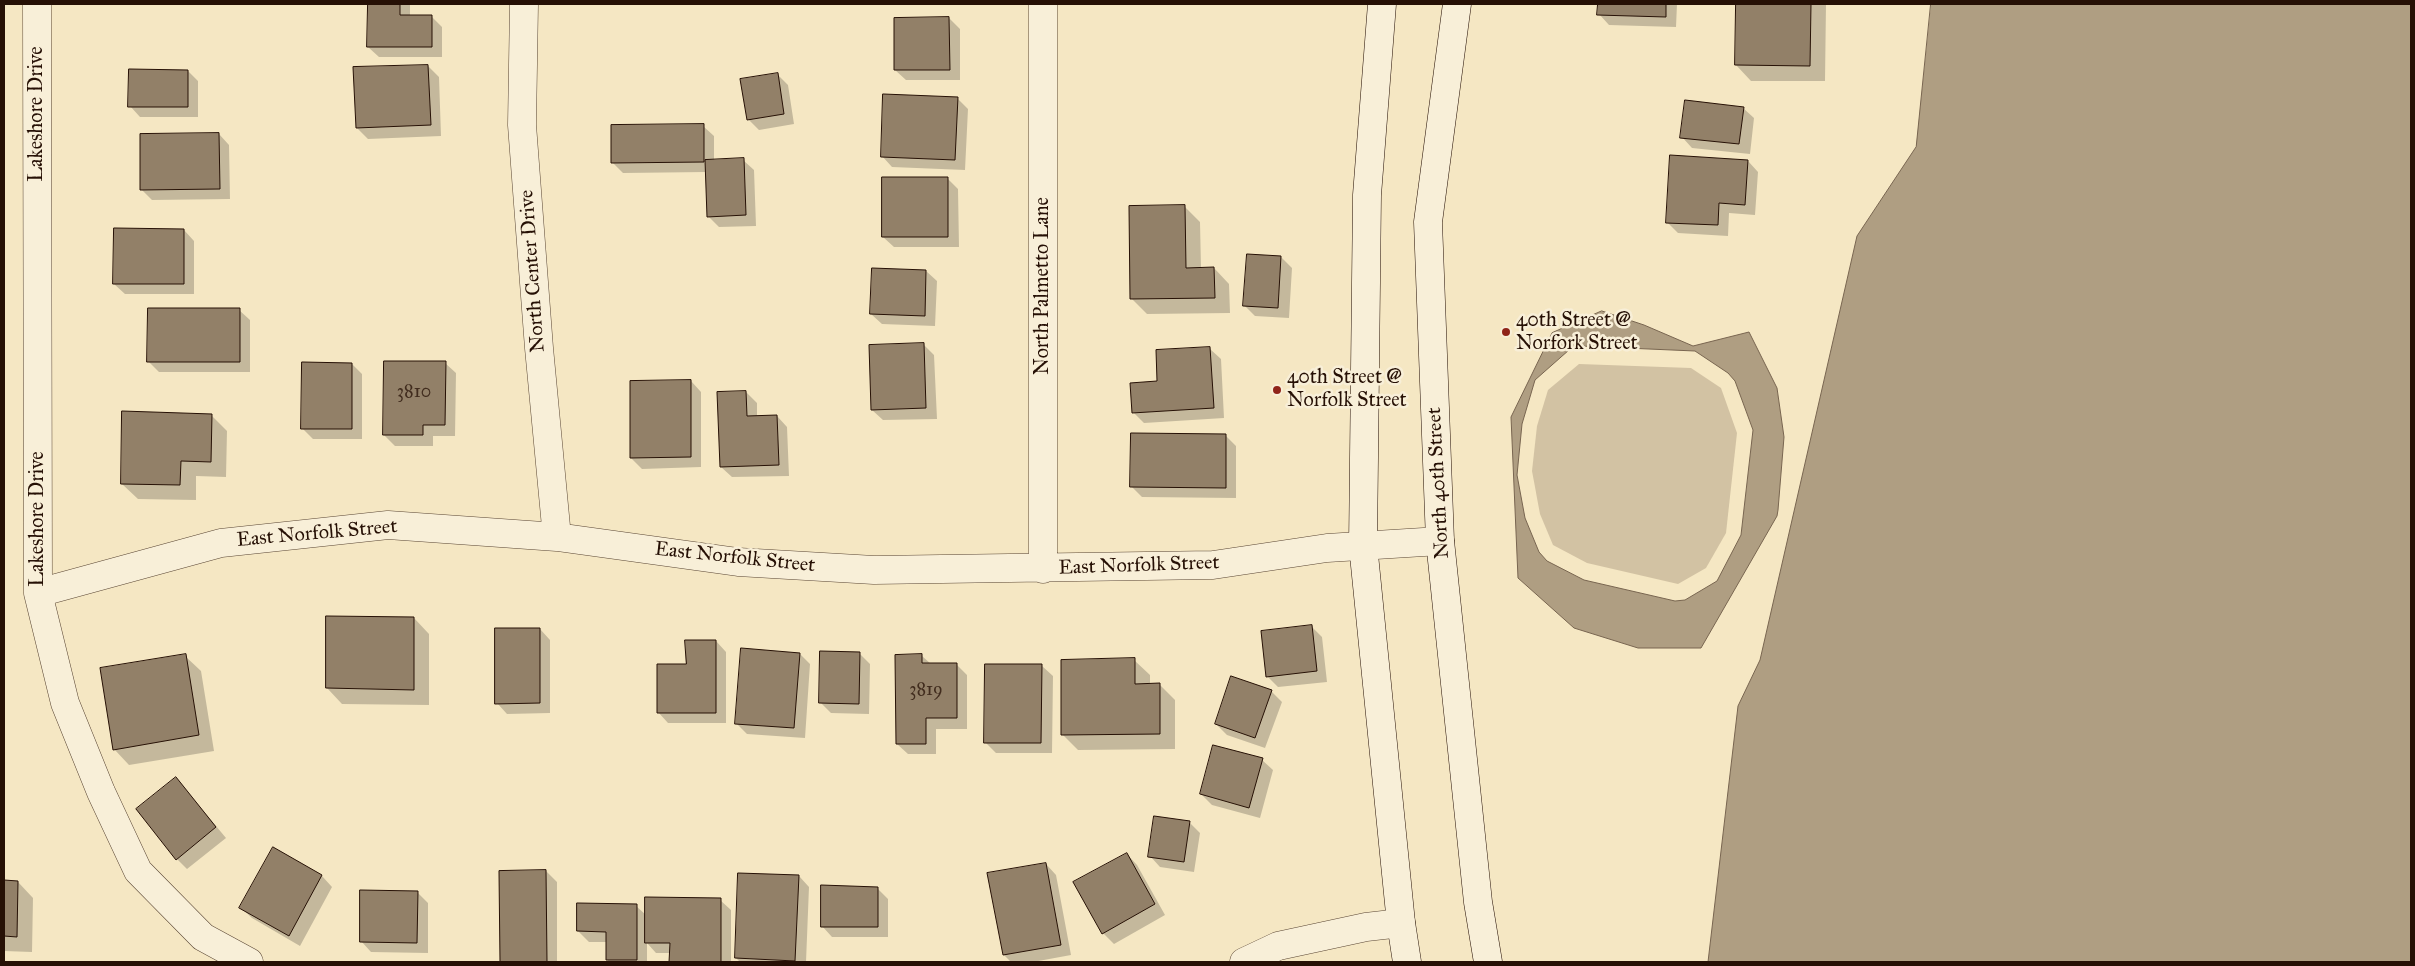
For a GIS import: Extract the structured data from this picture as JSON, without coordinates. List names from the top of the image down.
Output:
{
  "streets": {
    "street": [
      "Lakeshore Drive",
      "North Center Drive",
      "North Palmetto Lane",
      "North 40th Street",
      "East Norfolk Street"
    ]
  },
  "crossings": [
    ["Lakeshore Drive", "East Norfolk Street"],
    ["North Center Drive", "East Norfolk Street"],
    ["North Palmetto Lane", "East Norfolk Street"],
    ["North 40th Street", "East Norfolk Street"]
  ],
  "places": ["40th Street @ Norfork Street", "40th Street @ Norfolk Street"],
  "house_numbers": ["3810", "3819"]
}
